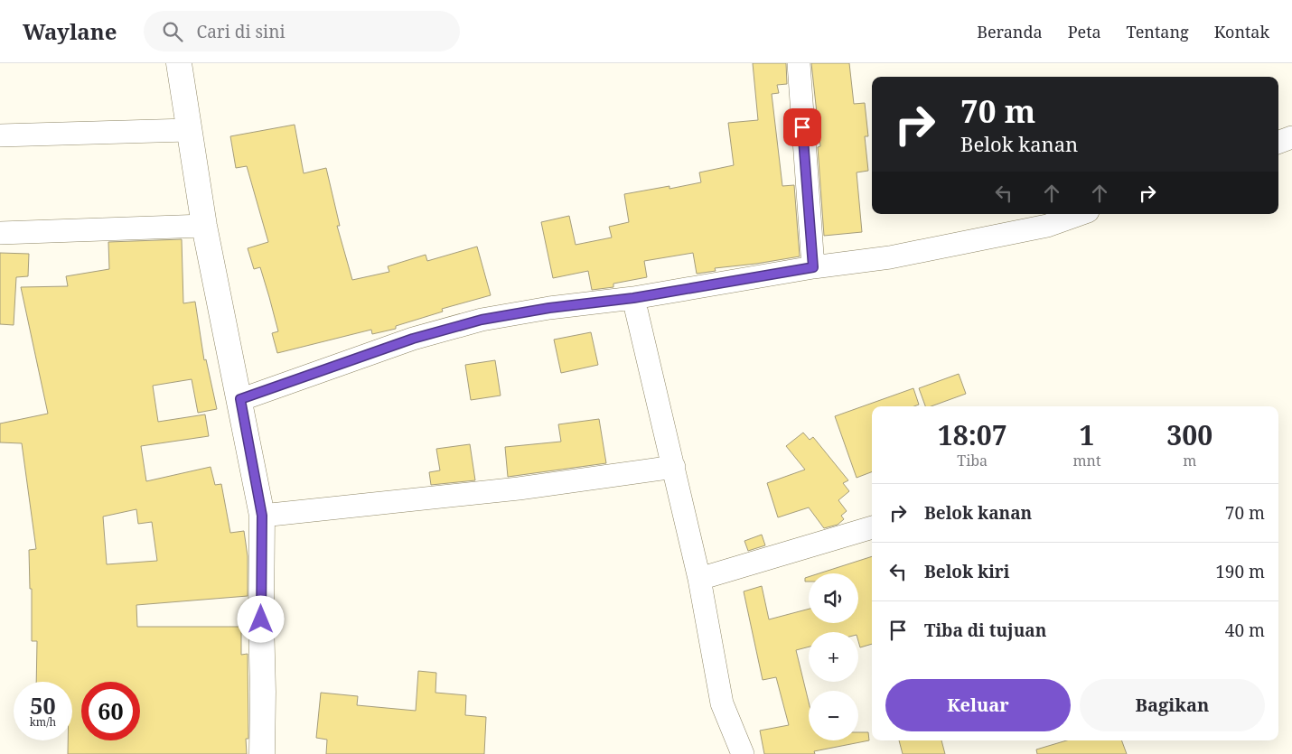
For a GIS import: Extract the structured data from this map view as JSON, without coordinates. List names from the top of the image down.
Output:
{
  "page": {
    "header": "Waylane",
    "search": "Cari di sini",
    "nav": [
      "Beranda",
      "Peta",
      "Tentang",
      "Kontak"
    ],
    "turn": ["70 m", "Belok kanan"],
    "eta": [
      "18:07",
      "Tiba",
      "1",
      "mnt",
      "300",
      "m"
    ],
    "list": [
      {
        "name": "Belok kanan",
        "value": "70 m"
      },
      {
        "name": "Belok kiri",
        "value": "190 m"
      },
      {
        "name": "Tiba di tujuan",
        "value": "40 m"
      }
    ],
    "map_buttons": ["+", "−"],
    "buttons": ["Keluar", "Bagikan"],
    "speed": "50 km/h",
    "limit": "60"
  }
}
